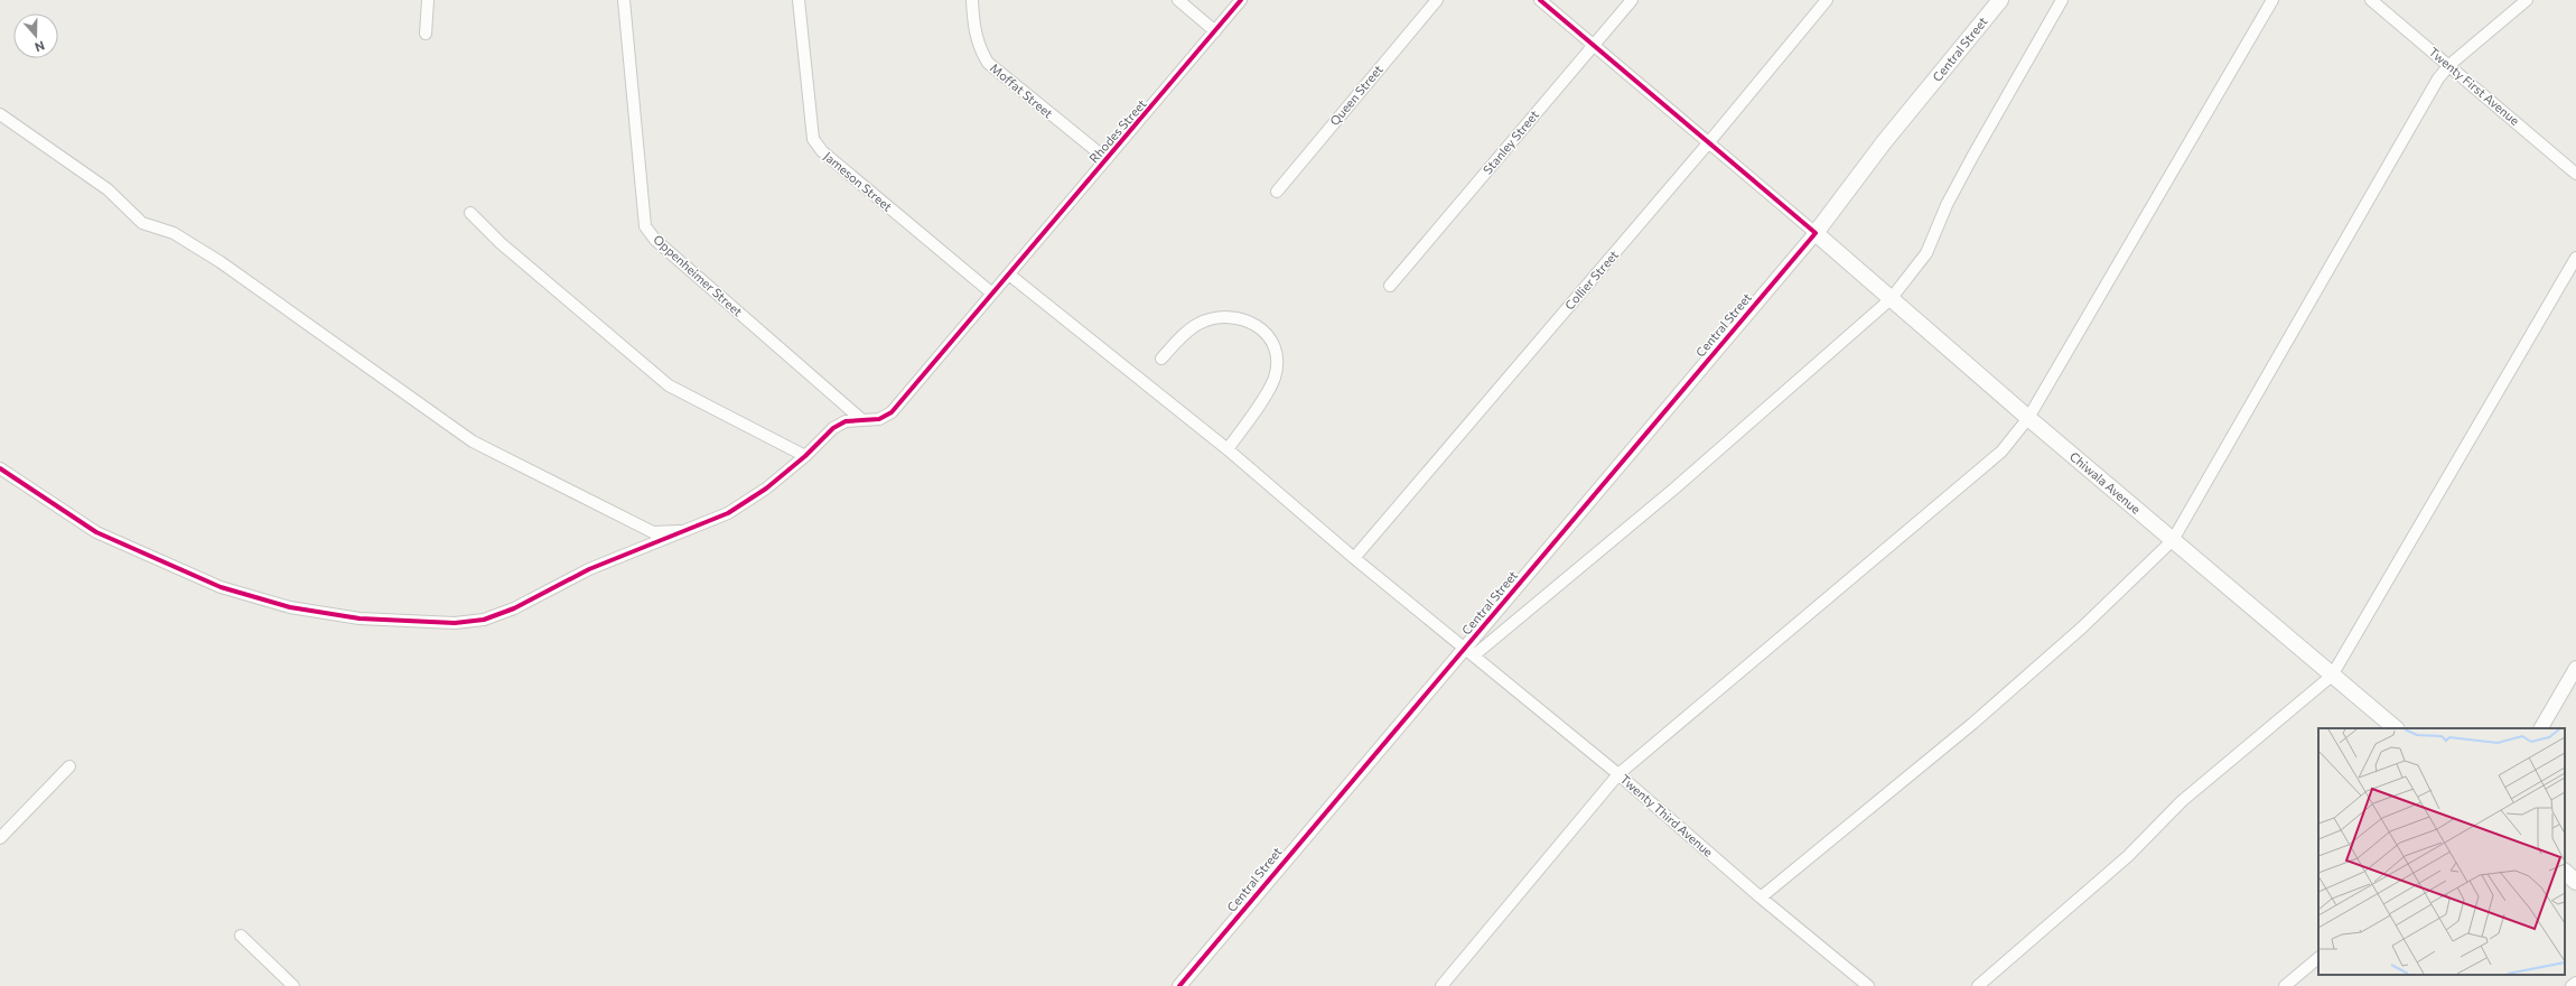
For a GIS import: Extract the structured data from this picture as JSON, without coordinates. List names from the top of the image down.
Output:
{
  "streets": {
    "main road": ["Central Street", "Chiwala Avenue"],
    "street": [
      "Twenty First Avenue",
      "Moffat Street",
      "Queen Street",
      "Rhodes Street",
      "Stanley Street",
      "Jameson Street",
      "Oppenheimer Street",
      "Collier Street",
      "Twenty Third Avenue"
    ]
  },
  "crossings": [
    ["Central Street", "Chiwala Avenue"],
    ["Central Street", "Twenty Third Avenue"],
    ["Moffat Street", "Rhodes Street"],
    ["Rhodes Street", "Jameson Street"],
    ["Rhodes Street", "Oppenheimer Street"],
    ["Rhodes Street", "Twenty Third Avenue"],
    ["Collier Street", "Twenty Third Avenue"]
  ],
  "north": "bottom"
}
